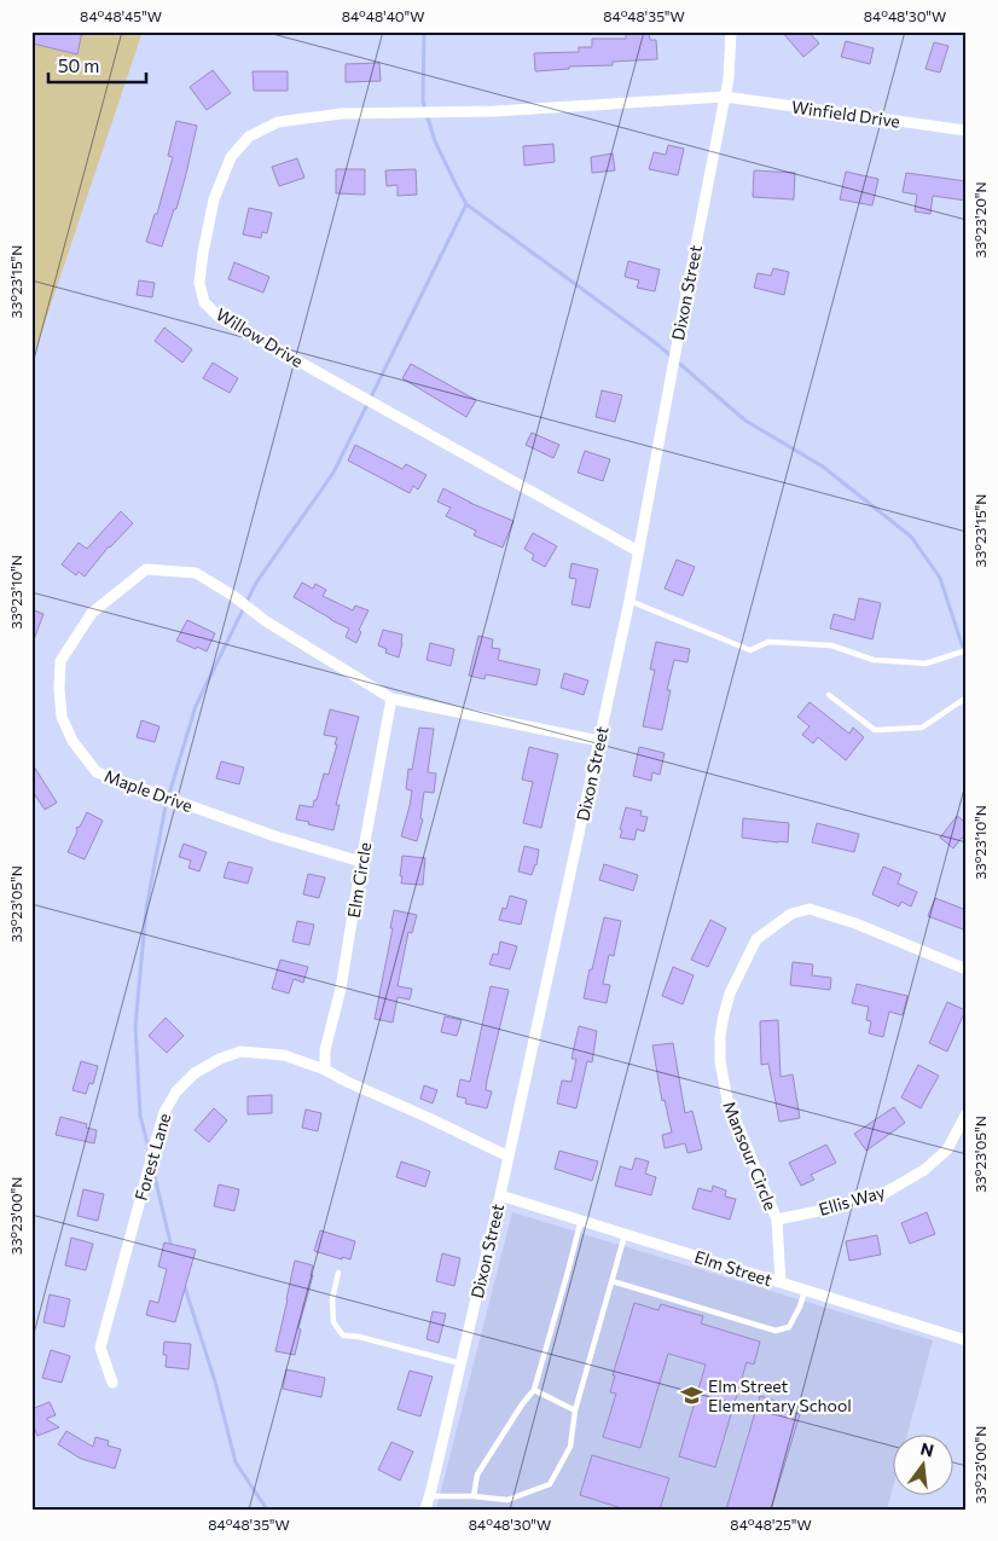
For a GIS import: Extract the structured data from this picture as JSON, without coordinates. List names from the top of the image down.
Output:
{
  "streets": {
    "street": [
      "Winfield Drive",
      "Dixon Street",
      "Willow Drive",
      "Maple Drive",
      "Elm Circle",
      "Mansour Circle",
      "Forest Lane",
      "Ellis Way",
      "Elm Street"
    ]
  },
  "crossings": [
    ["Winfield Drive", "Dixon Street"],
    ["Winfield Drive", "Willow Drive"],
    ["Dixon Street", "Willow Drive"],
    ["Dixon Street", "Elm Street"],
    ["Maple Drive", "Elm Circle"],
    ["Elm Circle", "Forest Lane"],
    ["Mansour Circle", "Ellis Way"],
    ["Mansour Circle", "Elm Street"]
  ],
  "places": {
    "school or university": ["Elm Street Elementary School"]
  },
  "scale_bar": "50 m",
  "north": "top",
  "coordinates": [
    "84°48'45\"W",
    "84°48'40\"W",
    "84°48'35\"W",
    "84°48'30\"W",
    "33°23'20\"N",
    "33°23'15\"N",
    "33°23'10\"N",
    "33°23'05\"N",
    "33°23'00\"N",
    "84°48'25\"W"
  ]
}
